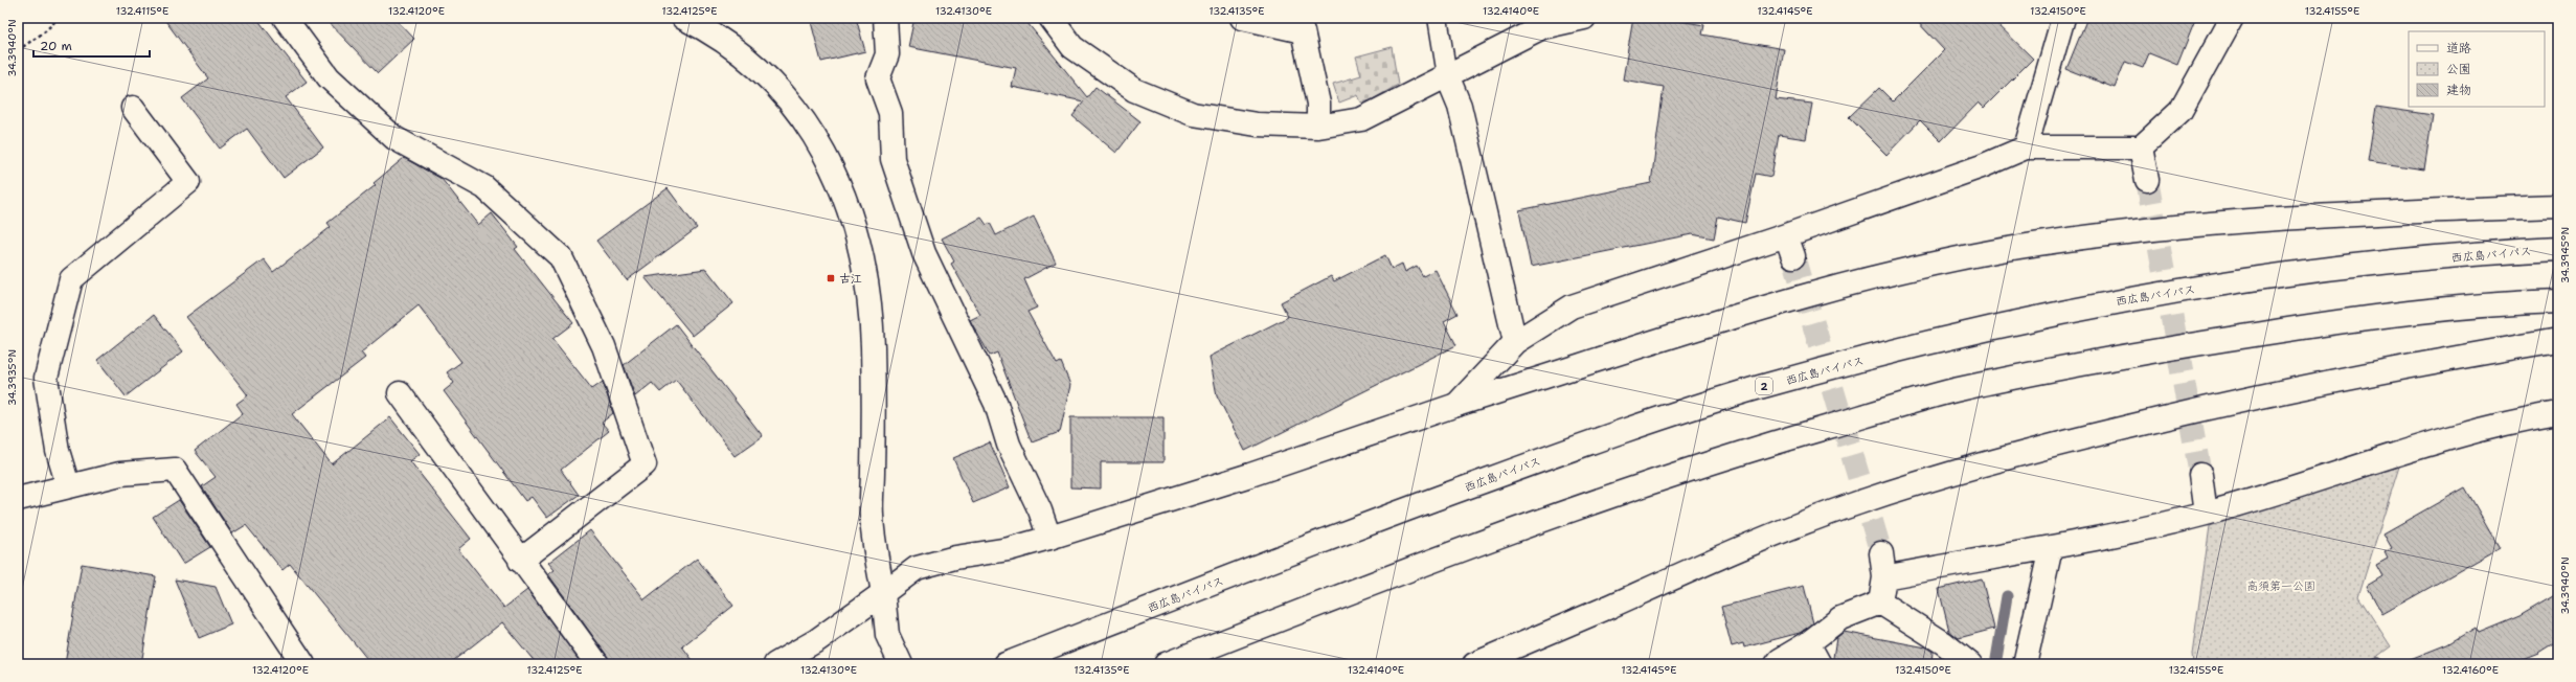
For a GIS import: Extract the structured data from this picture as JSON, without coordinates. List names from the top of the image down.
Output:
{
  "streets": {
    "main road": ["西広島バイパス", "2"]
  },
  "parks": ["高須第一公園"],
  "places": {
    "transit": ["古江"]
  },
  "legend": ["道路", "公園", "建物"],
  "scale_bar": "20 m",
  "coordinates": [
    "132.4115°E",
    "132.4120°E",
    "132.4125°E",
    "132.4130°E",
    "132.4135°E",
    "132.4140°E",
    "132.4145°E",
    "132.4150°E",
    "132.4155°E",
    "34.3940°N",
    "34.3945°N",
    "34.3935°N",
    "132.4160°E"
  ]
}
